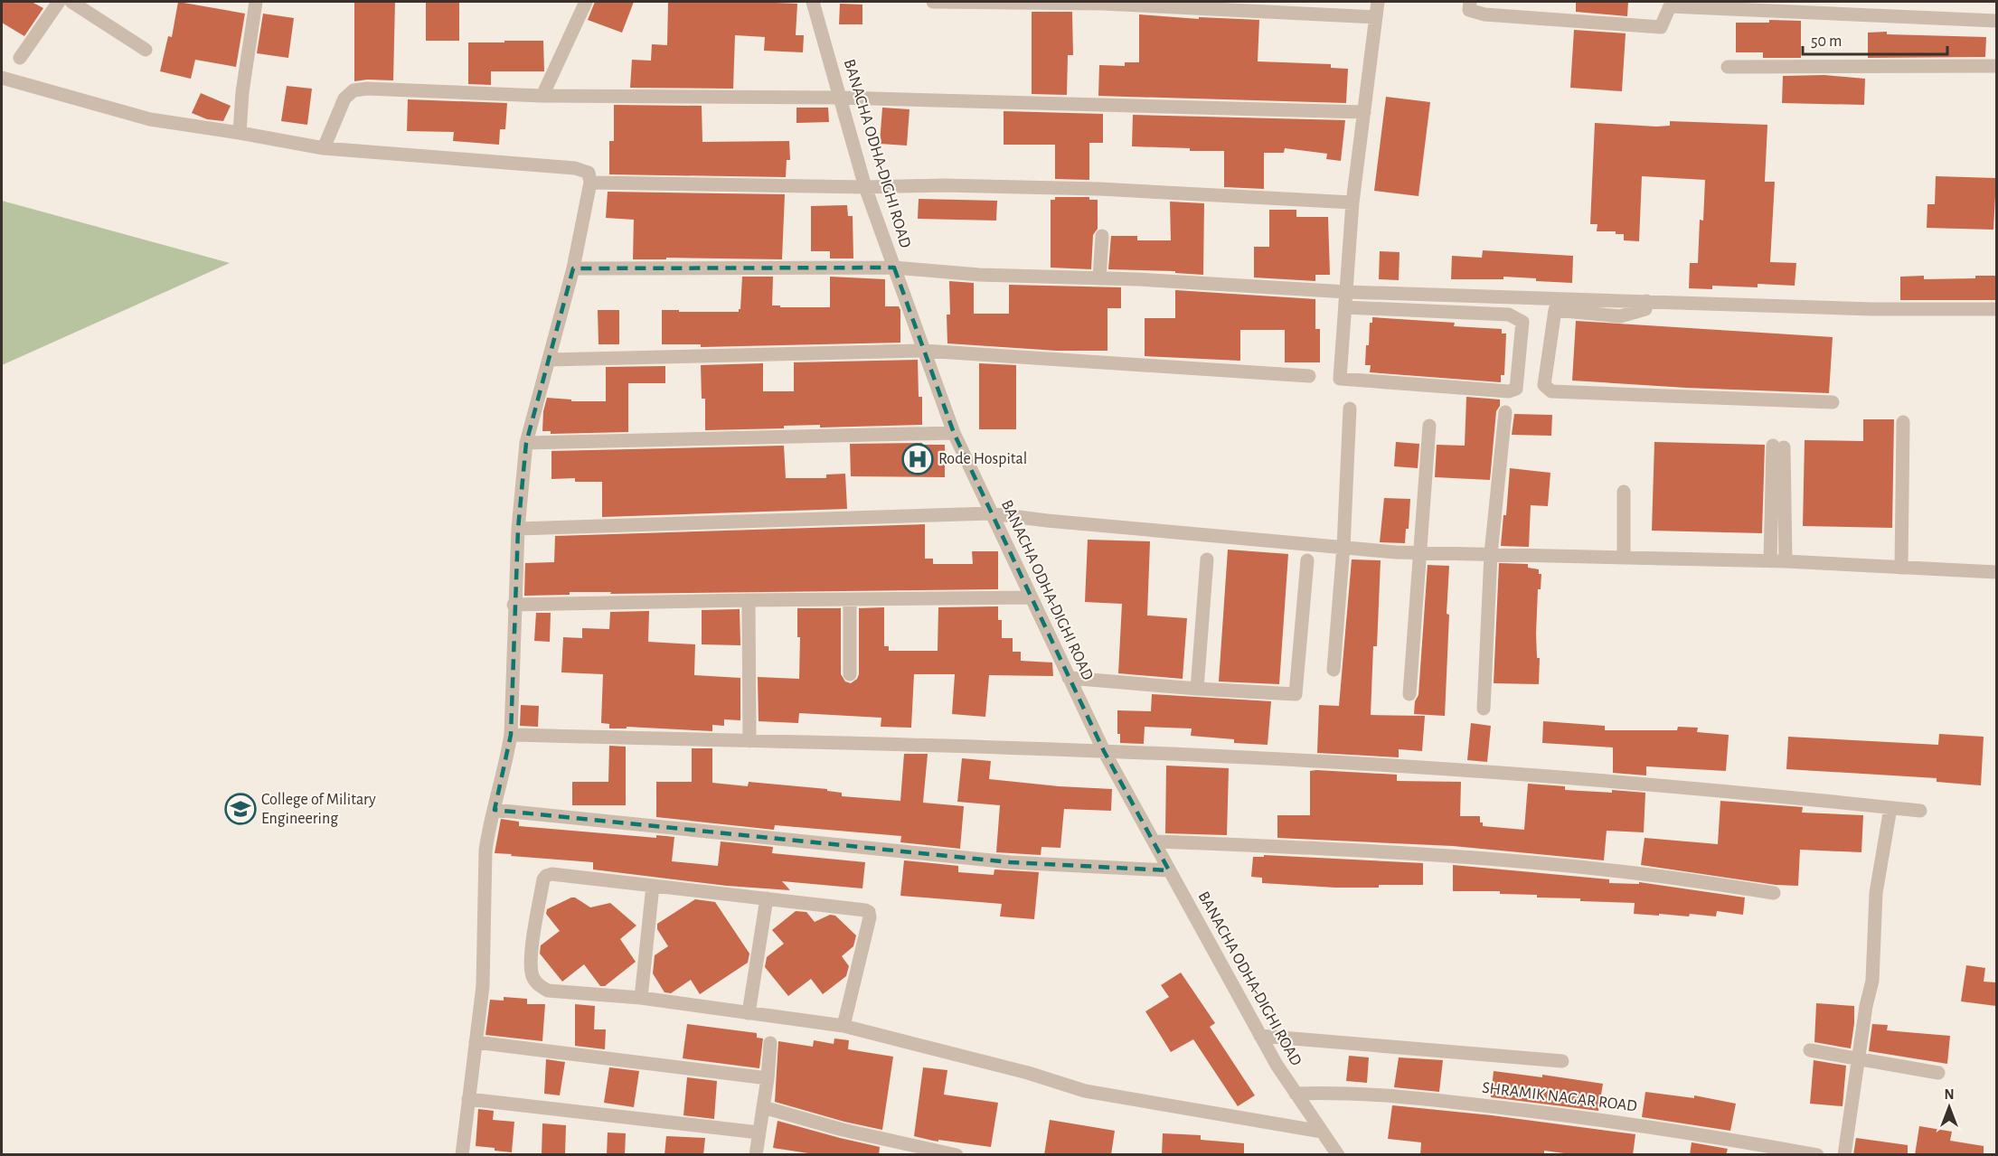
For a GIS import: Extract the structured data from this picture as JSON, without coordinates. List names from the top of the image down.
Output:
{
  "streets": {
    "street": ["BANACHA ODHA-DIGHI ROAD", "SHRAMIK NAGAR ROAD"]
  },
  "crossings": [
    ["BANACHA ODHA-DIGHI ROAD", "SHRAMIK NAGAR ROAD"]
  ],
  "places": {
    "hospital": ["Rode Hospital"],
    "school or university": ["College of Military Engineering"]
  },
  "scale_bar": "50 m",
  "north": "top"
}
